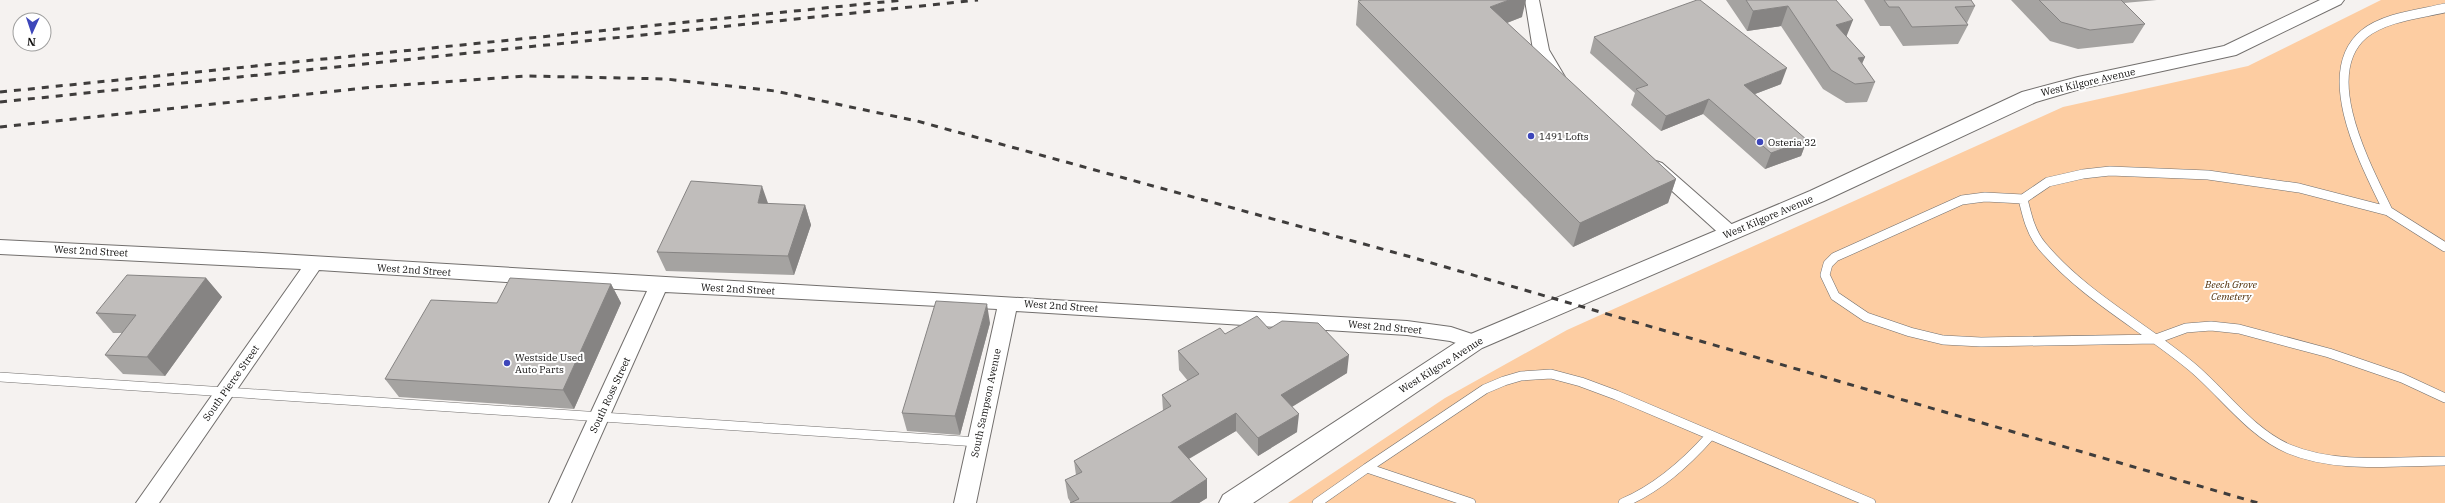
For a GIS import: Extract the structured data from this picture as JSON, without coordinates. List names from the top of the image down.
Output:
{
  "streets": {
    "main road": ["West Kilgore Avenue"],
    "street": [
      "West 2nd Street",
      "South Pierce Street",
      "South Ross Street",
      "South Sampson Avenue"
    ]
  },
  "crossings": [
    ["West Kilgore Avenue", "West 2nd Street"],
    ["West 2nd Street", "South Pierce Street"],
    ["West 2nd Street", "South Ross Street"],
    ["West 2nd Street", "South Sampson Avenue"]
  ],
  "parks": ["Beech Grove Cemetery"],
  "places": ["1491 Lofts", "Osteria 32", "Westside Used Auto Parts"],
  "north": "bottom"
}
